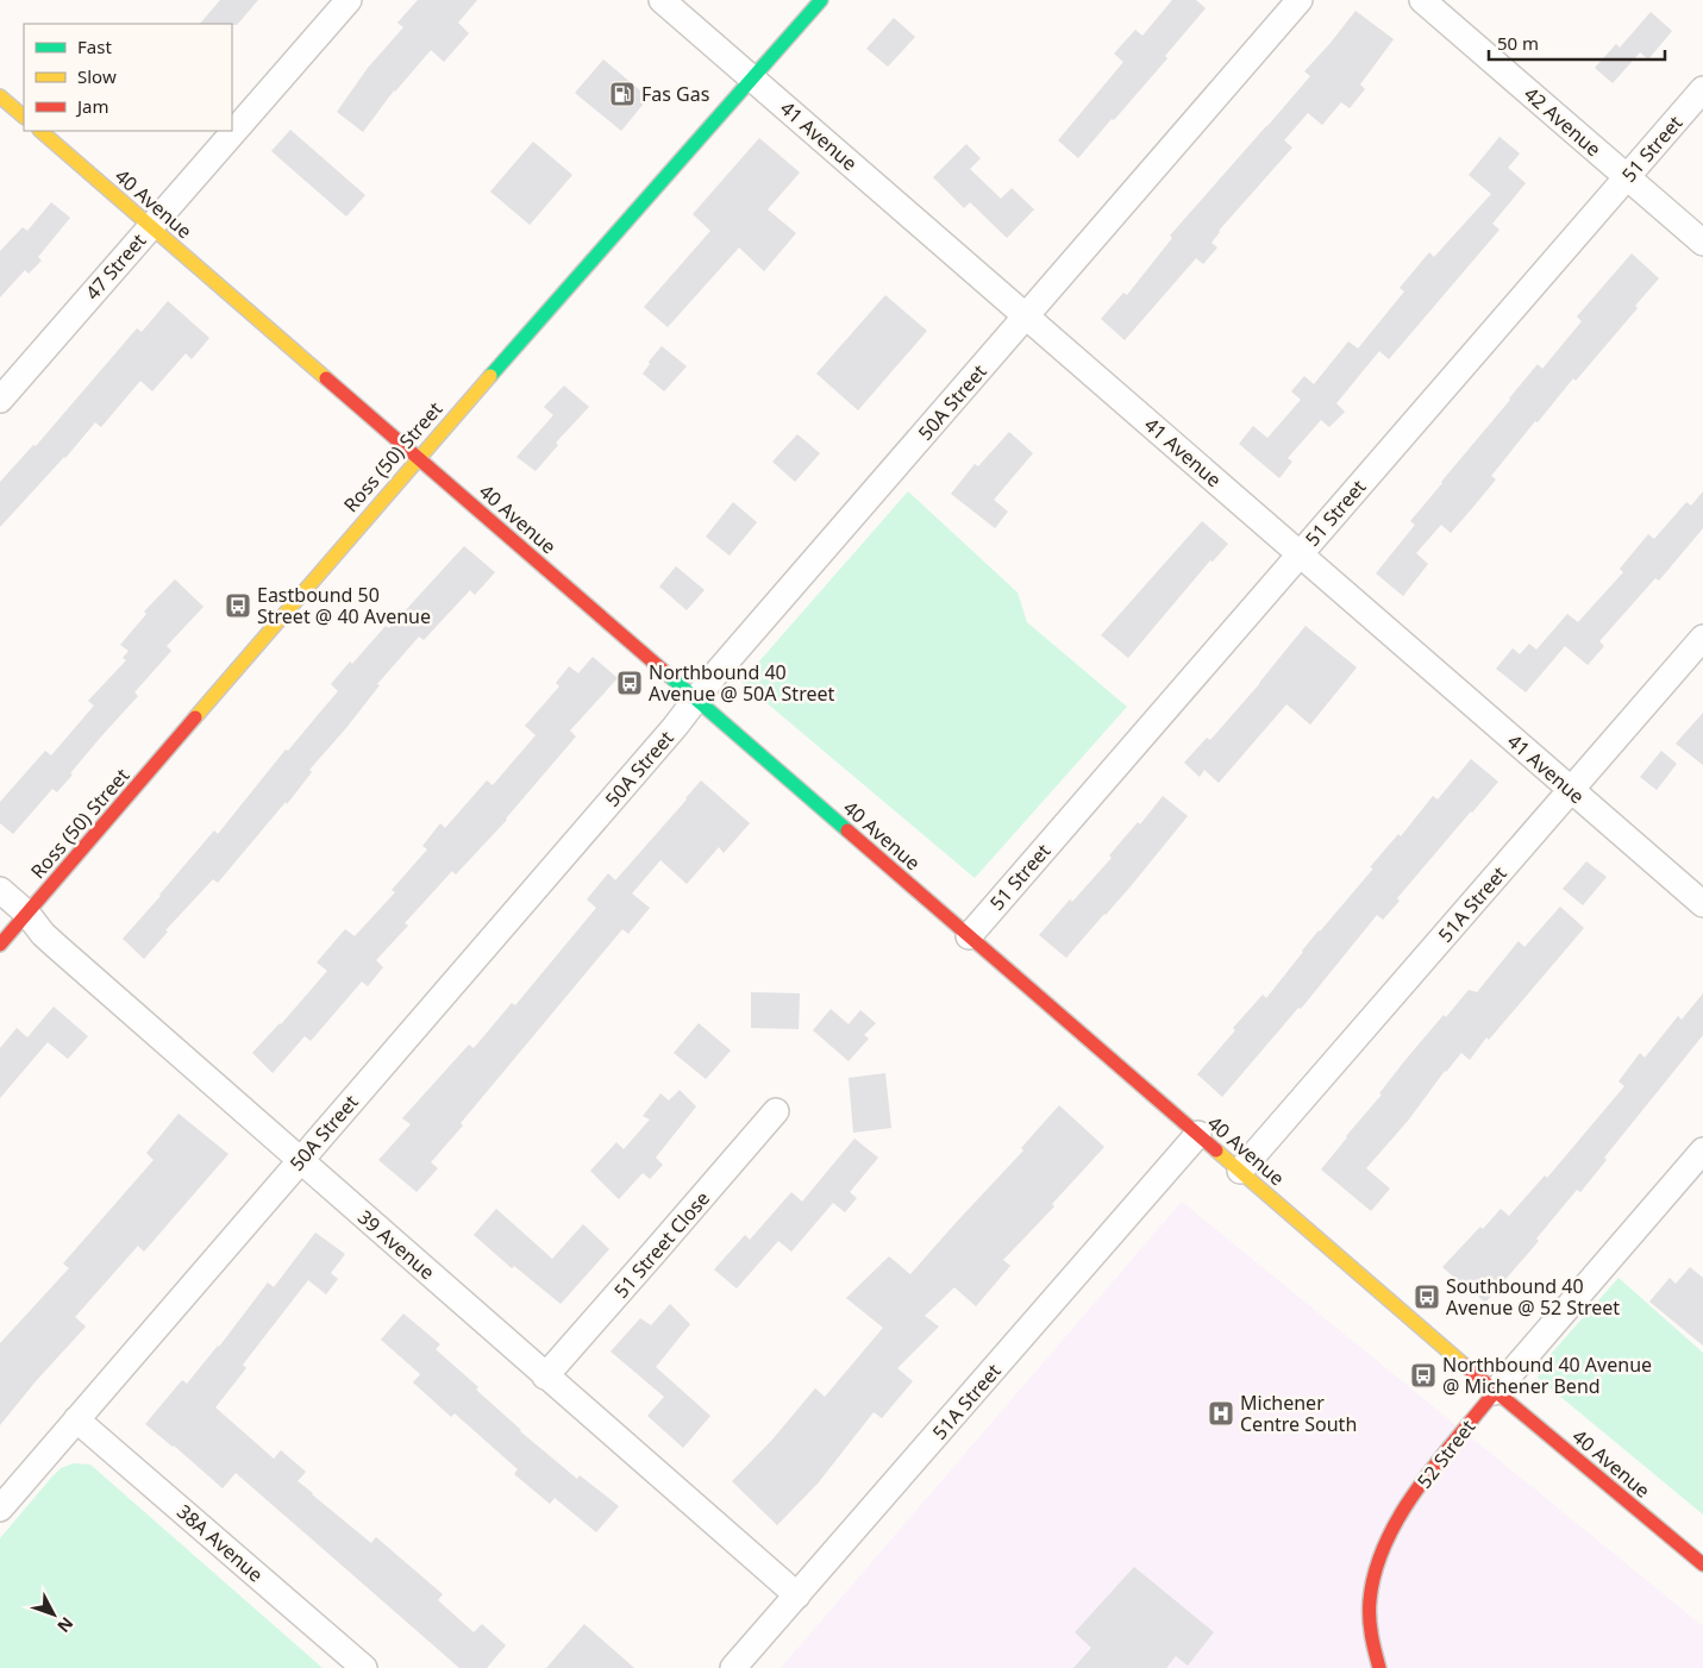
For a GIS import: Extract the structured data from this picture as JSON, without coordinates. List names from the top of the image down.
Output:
{
  "streets": {
    "street": [
      "42 Avenue",
      "41 Avenue",
      "51 Street",
      "40 Avenue",
      "47 Street",
      "50A Street",
      "Ross (50) Street",
      "51A Street",
      "39 Avenue",
      "51 Street Close",
      "52 Street",
      "38A Avenue"
    ]
  },
  "crossings": [
    ["42 Avenue", "51 Street"],
    ["41 Avenue", "51 Street"],
    ["41 Avenue", "50A Street"],
    ["41 Avenue", "Ross (50) Street"],
    ["41 Avenue", "51A Street"],
    ["51 Street", "40 Avenue"],
    ["40 Avenue", "47 Street"],
    ["40 Avenue", "50A Street"],
    ["40 Avenue", "Ross (50) Street"],
    ["40 Avenue", "51A Street"],
    ["40 Avenue", "52 Street"],
    ["50A Street", "39 Avenue"],
    ["50A Street", "38A Avenue"],
    ["Ross (50) Street", "39 Avenue"],
    ["51A Street", "39 Avenue"],
    ["39 Avenue", "51 Street Close"]
  ],
  "places": {
    "fuel station": ["Fas Gas"],
    "bus stop": [
      "Eastbound 50 Street @ 40 Avenue",
      "Northbound 40 Avenue @ 50A Street",
      "Southbound 40 Avenue @ 52 Street",
      "Northbound 40 Avenue @ Michener Bend"
    ],
    "hospital": ["Michener Centre South"]
  },
  "legend": ["Fast", "Slow", "Jam"],
  "scale_bar": "50 m",
  "north": "bottom right"
}
